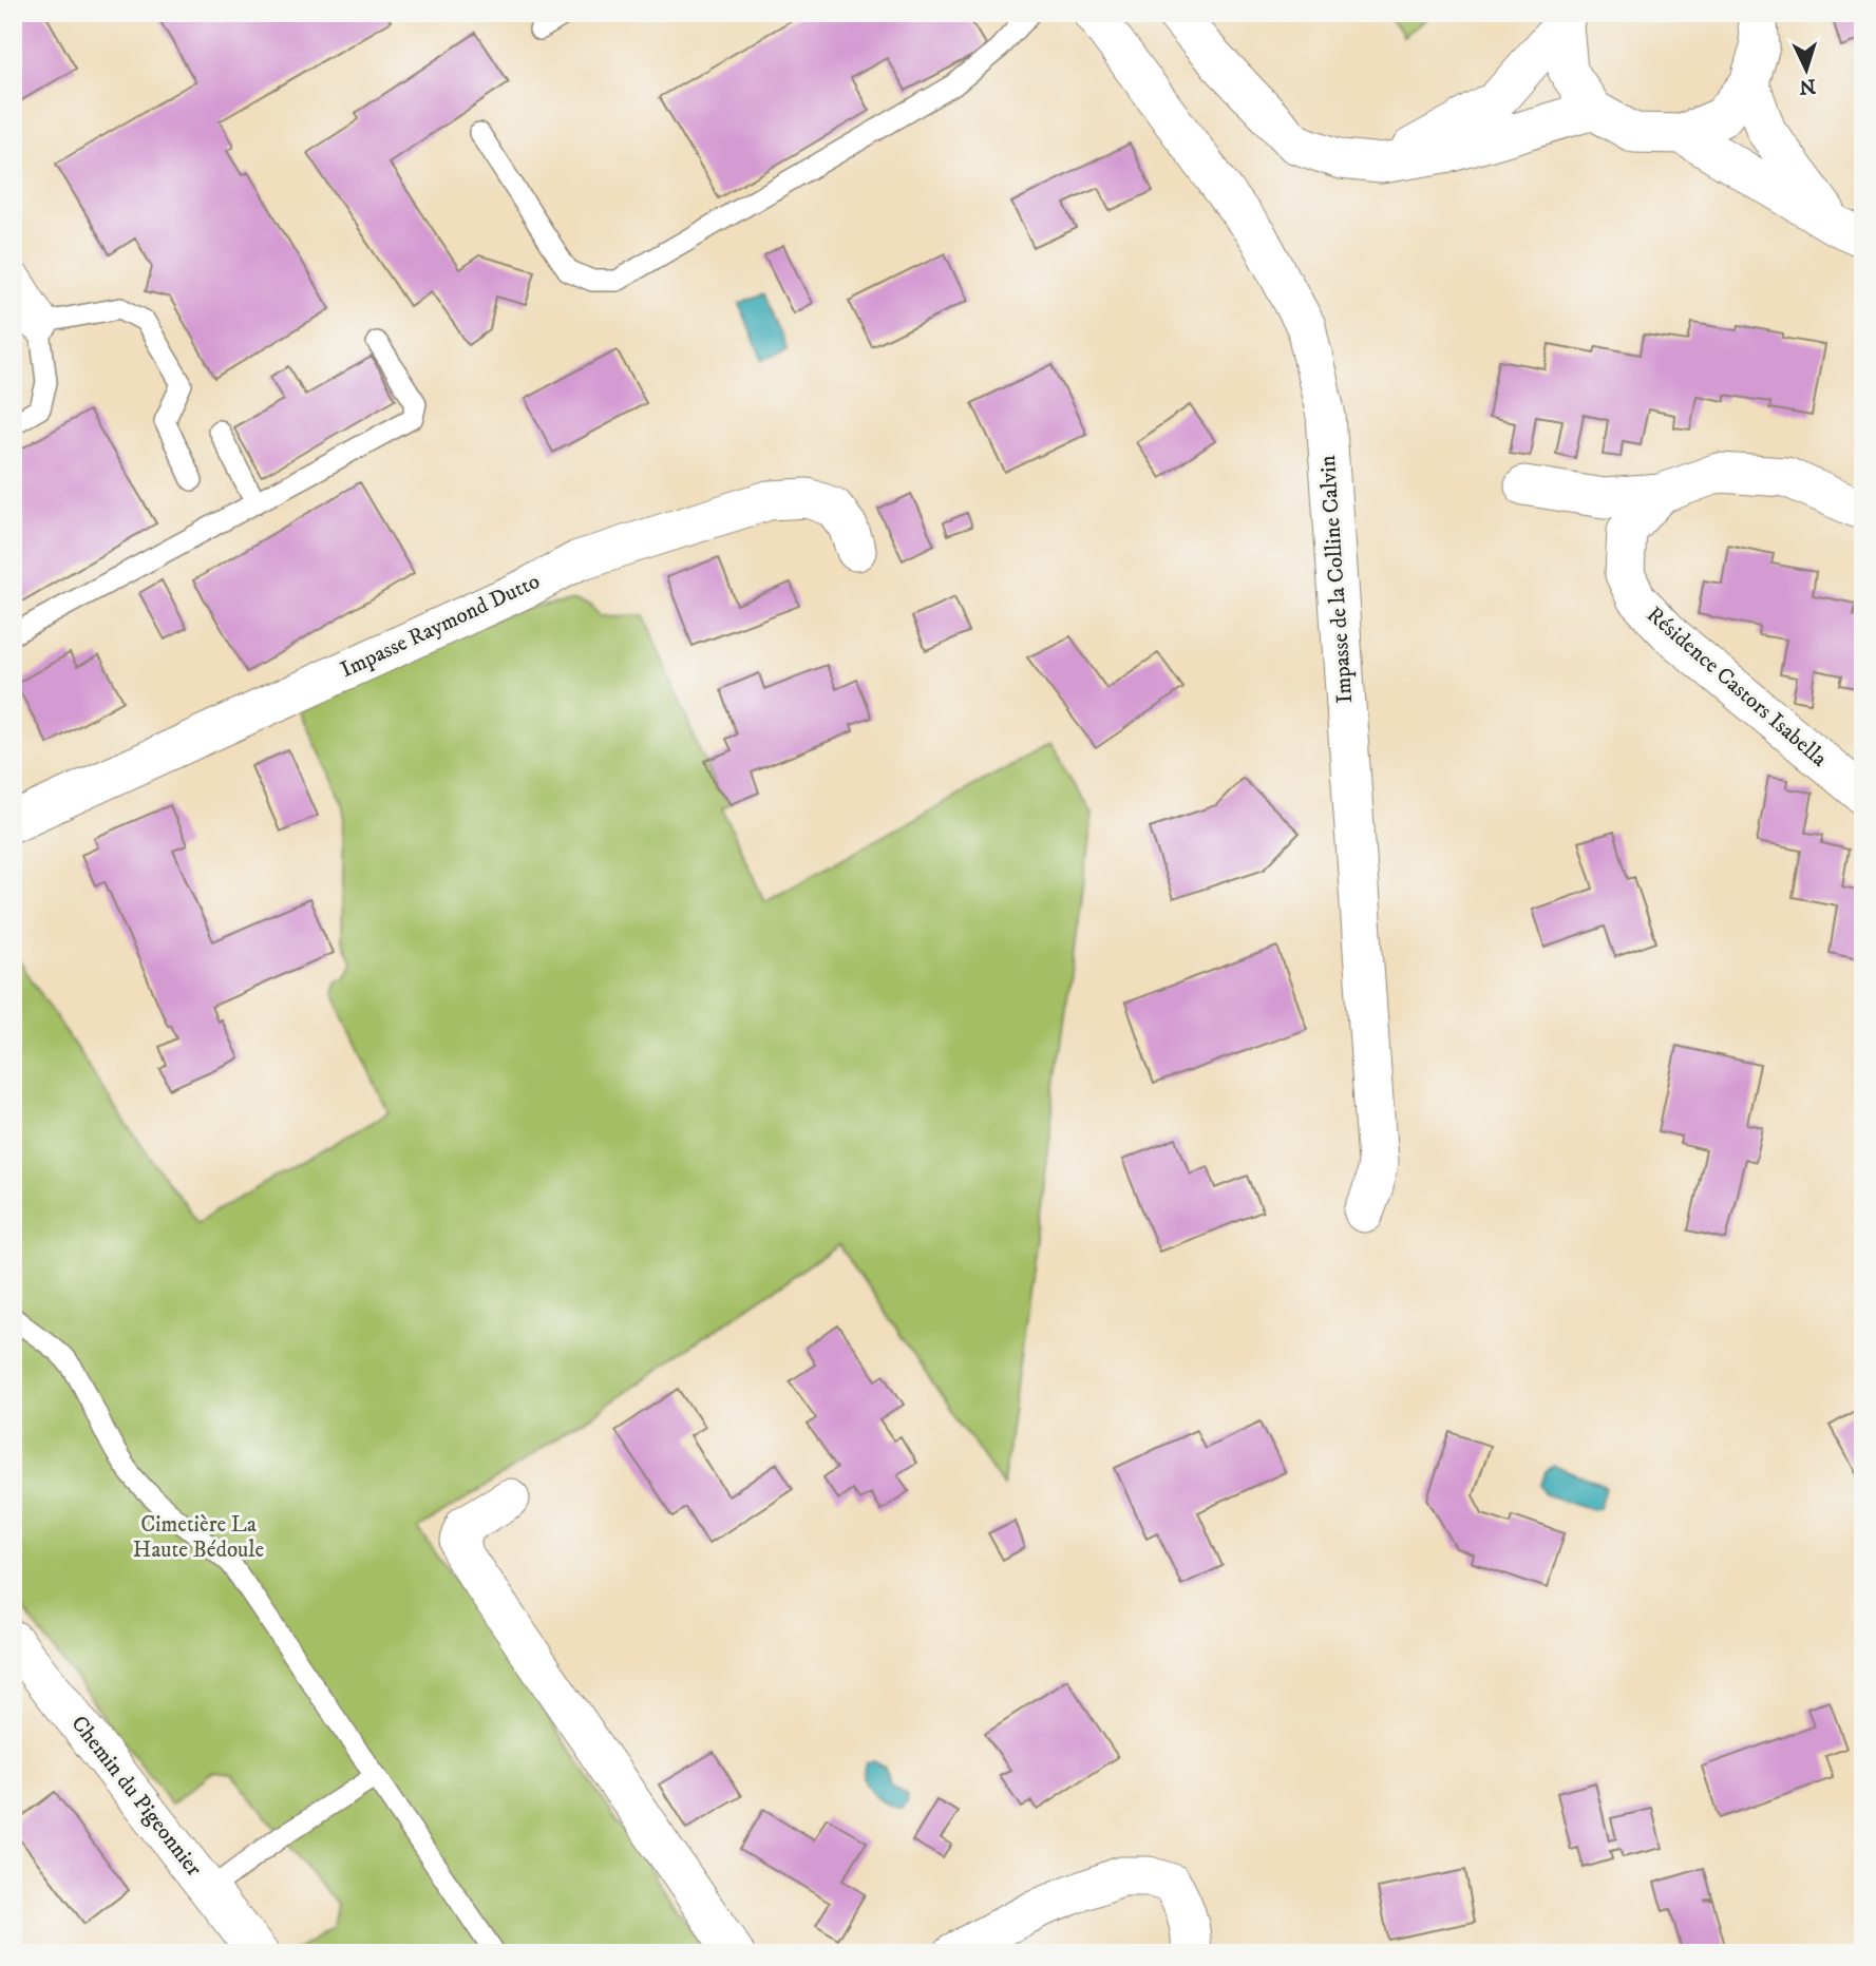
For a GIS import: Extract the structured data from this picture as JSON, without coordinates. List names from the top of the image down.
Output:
{
  "streets": {
    "street": [
      "Impasse de la Colline Calvin",
      "Impasse Raymond Dutto",
      "Résidence Castors Isabella",
      "Chemin du Pigeonnier"
    ]
  },
  "parks": ["Cimetière La Haute Bédoule"],
  "north": "bottom"
}
